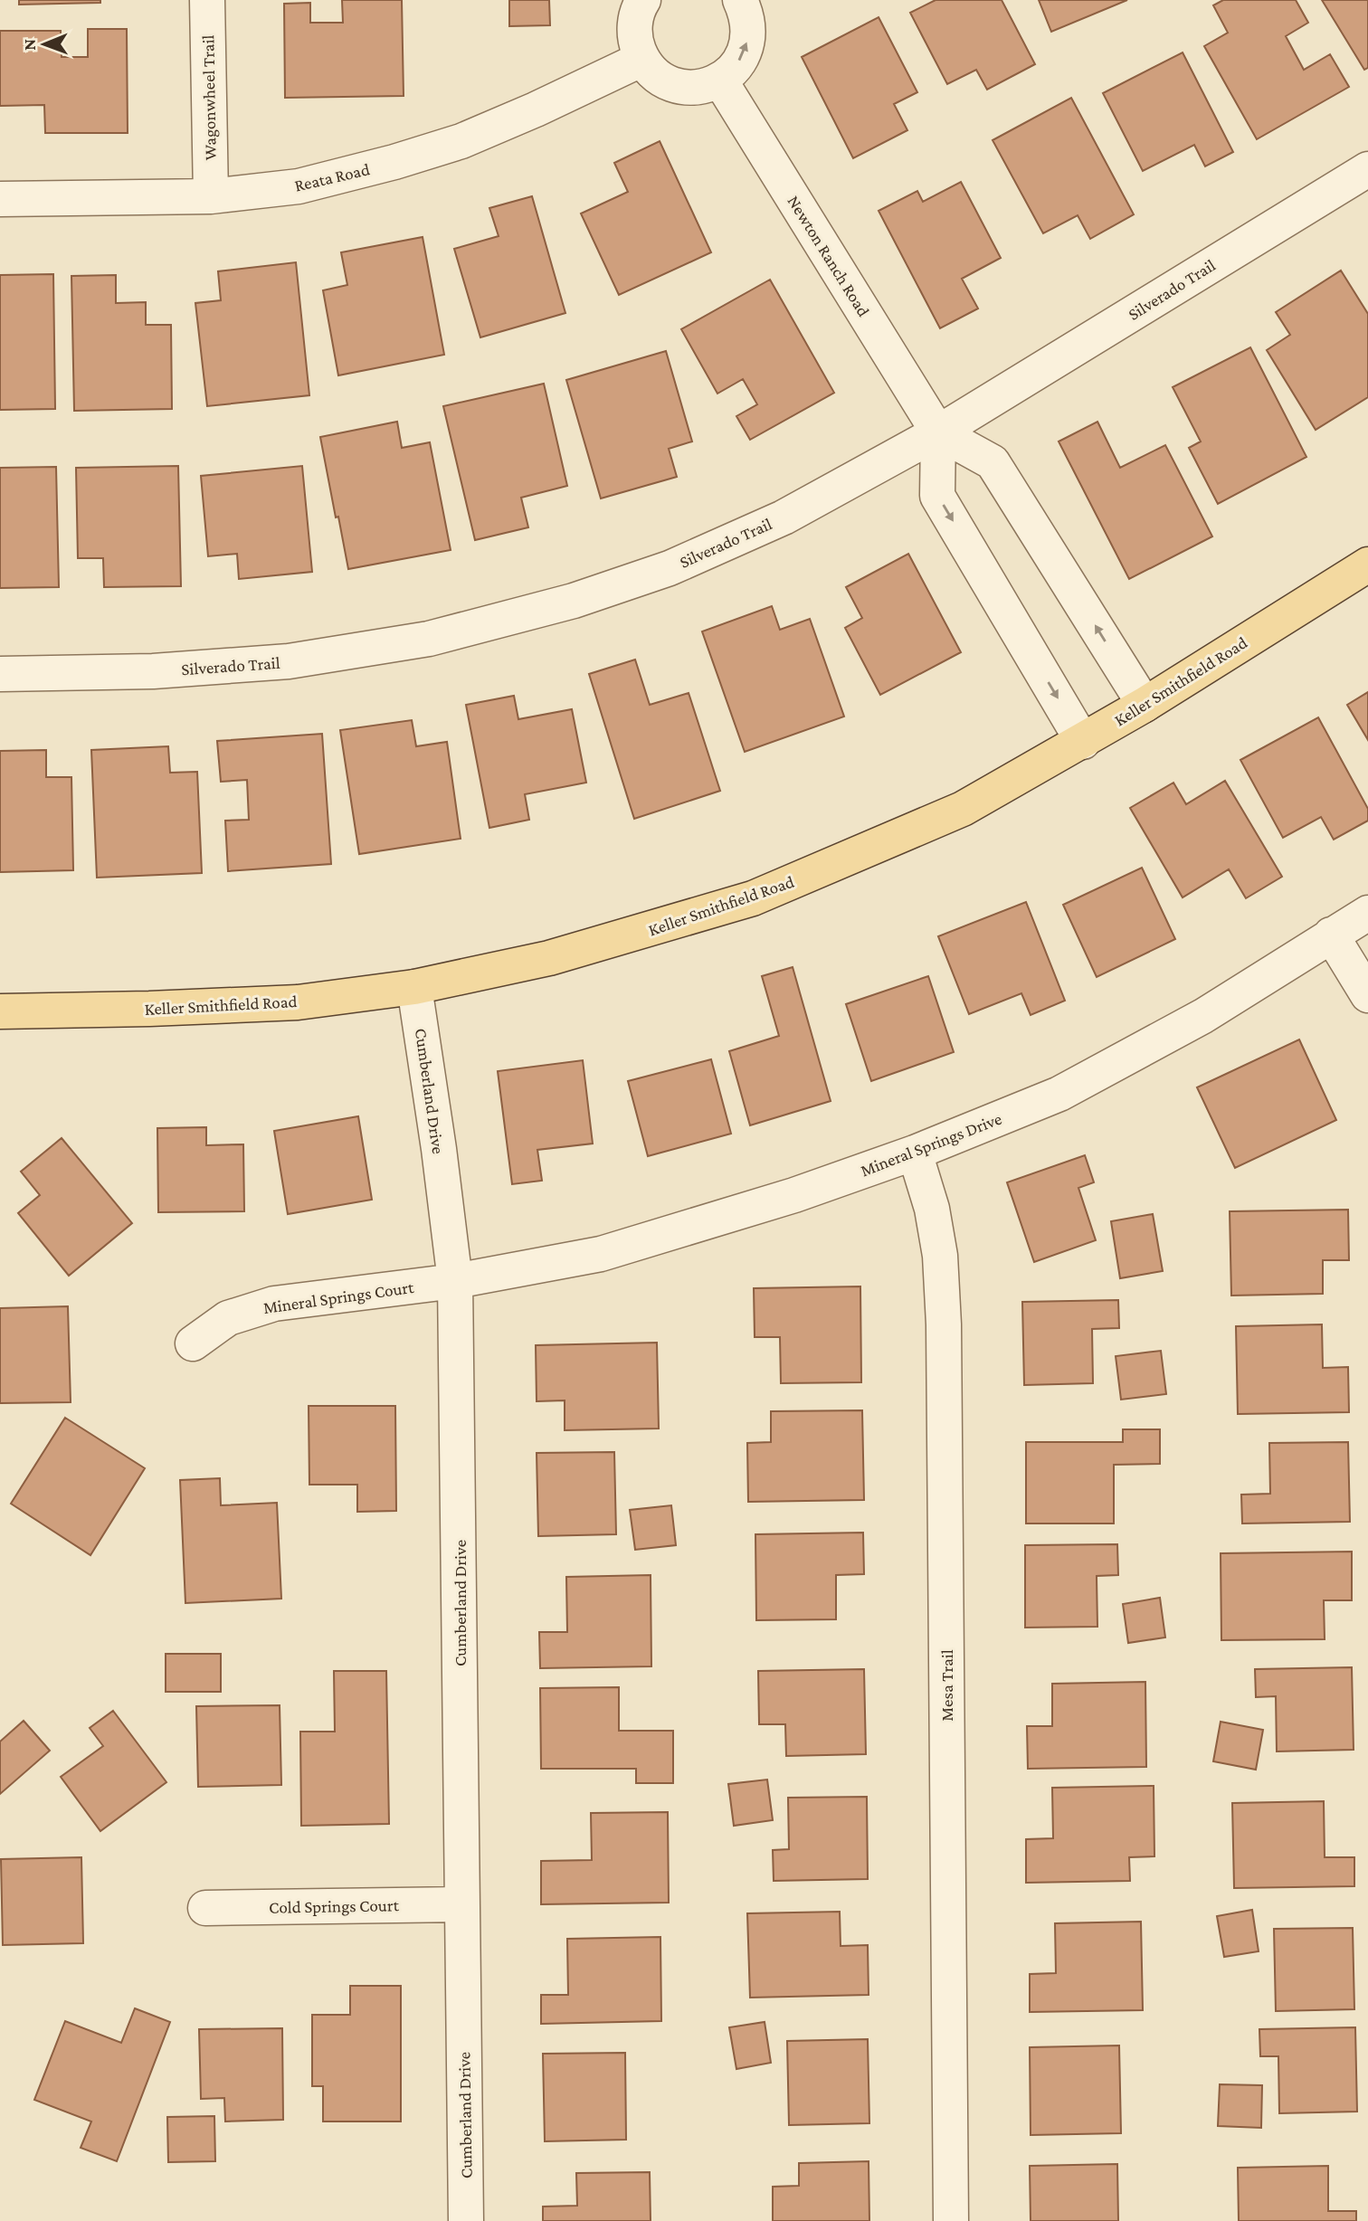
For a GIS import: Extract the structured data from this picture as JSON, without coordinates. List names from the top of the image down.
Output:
{
  "streets": {
    "main road": ["Keller Smithfield Road"],
    "street": [
      "Wagonwheel Trail",
      "Reata Road",
      "Newton Ranch Road",
      "Silverado Trail",
      "Cumberland Drive",
      "Mineral Springs Drive",
      "Mineral Springs Court",
      "Mesa Trail",
      "Cold Springs Court"
    ]
  },
  "crossings": [
    ["Wagonwheel Trail", "Reata Road"],
    ["Newton Ranch Road", "Silverado Trail"],
    ["Newton Ranch Road", "Keller Smithfield Road"],
    ["Keller Smithfield Road", "Cumberland Drive"],
    ["Cumberland Drive", "Mineral Springs Drive"],
    ["Cumberland Drive", "Mineral Springs Court"],
    ["Cumberland Drive", "Cold Springs Court"],
    ["Mineral Springs Drive", "Mineral Springs Court"],
    ["Mineral Springs Drive", "Mesa Trail"]
  ],
  "north": "left"
}
